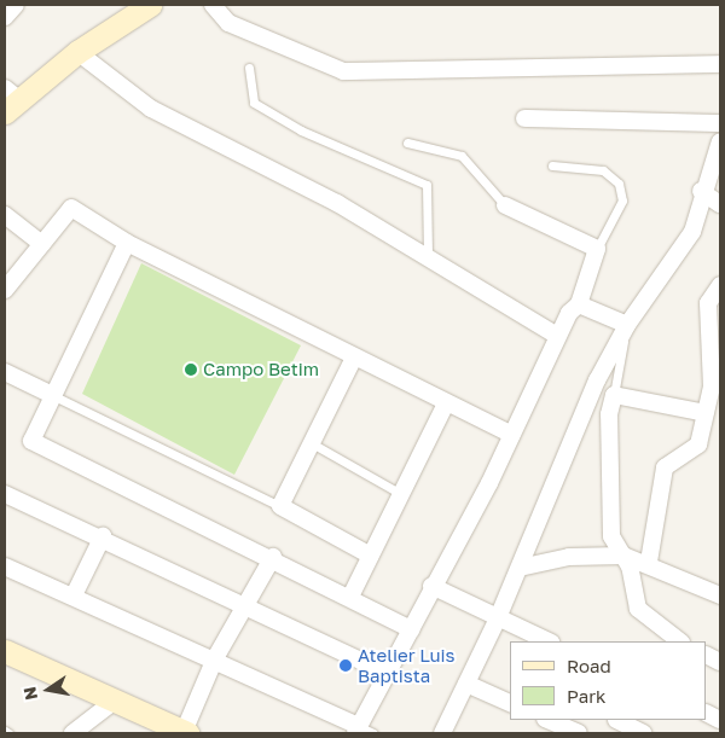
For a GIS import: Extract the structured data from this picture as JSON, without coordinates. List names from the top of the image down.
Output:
{
  "places": ["Campo Betim", "Atelier Luis Baptista"],
  "legend": ["Road", "Park"],
  "north": "left"
}
